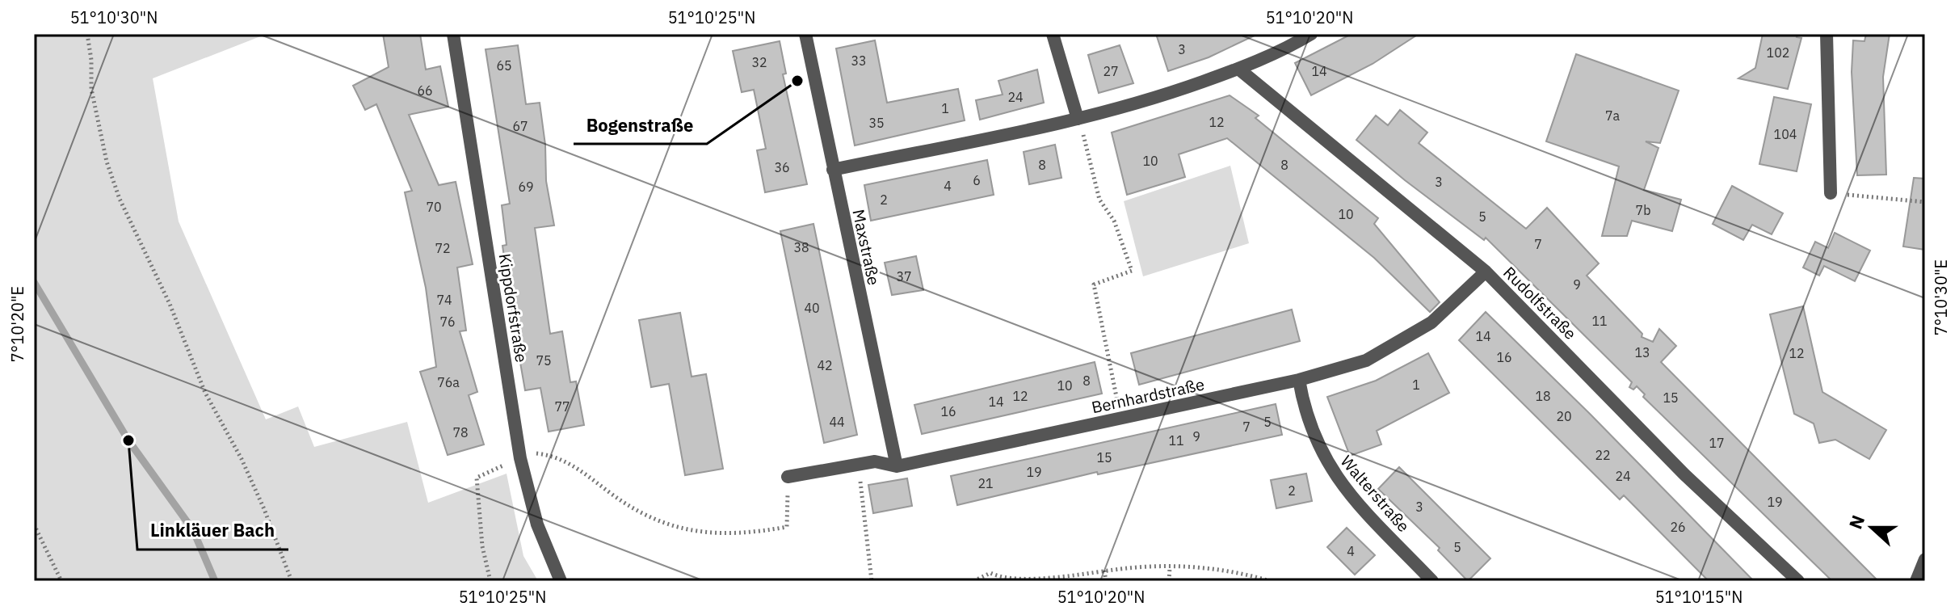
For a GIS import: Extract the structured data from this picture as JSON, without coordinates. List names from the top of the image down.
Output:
{
  "streets": {
    "street": [
      "Maxstraße",
      "Rudolfstraße",
      "Kippdorfstraße",
      "Bernhardstraße",
      "Walterstraße"
    ]
  },
  "crossings": [
    ["Maxstraße", "Bernhardstraße"],
    ["Rudolfstraße", "Bernhardstraße"],
    ["Bernhardstraße", "Walterstraße"]
  ],
  "places": ["Bogenstraße", "Linkläuer Bach"],
  "house_numbers": [
    "3",
    "102",
    "33",
    "32",
    "65",
    "27",
    "14",
    "66",
    "24",
    "1",
    "7a",
    "12",
    "35",
    "67",
    "104",
    "10",
    "8",
    "8",
    "36",
    "6",
    "3",
    "4",
    "69",
    "2",
    "70",
    "7b",
    "10",
    "5",
    "7",
    "38",
    "72",
    "37",
    "9",
    "74",
    "40",
    "11",
    "76",
    "14",
    "13",
    "12",
    "16",
    "75",
    "42",
    "8",
    "76a",
    "1",
    "10",
    "12",
    "18",
    "15",
    "14",
    "77",
    "16",
    "20",
    "44",
    "5",
    "7",
    "78",
    "9",
    "11",
    "17",
    "22",
    "15",
    "19",
    "24",
    "21",
    "2",
    "19",
    "3",
    "26",
    "5",
    "4"
  ],
  "north": "left",
  "coordinates": [
    "51°10'30\"N",
    "51°10'25\"N",
    "51°10'20\"N",
    "7°10'30\"E",
    "7°10'20\"E",
    "51°10'15\"N"
  ]
}
